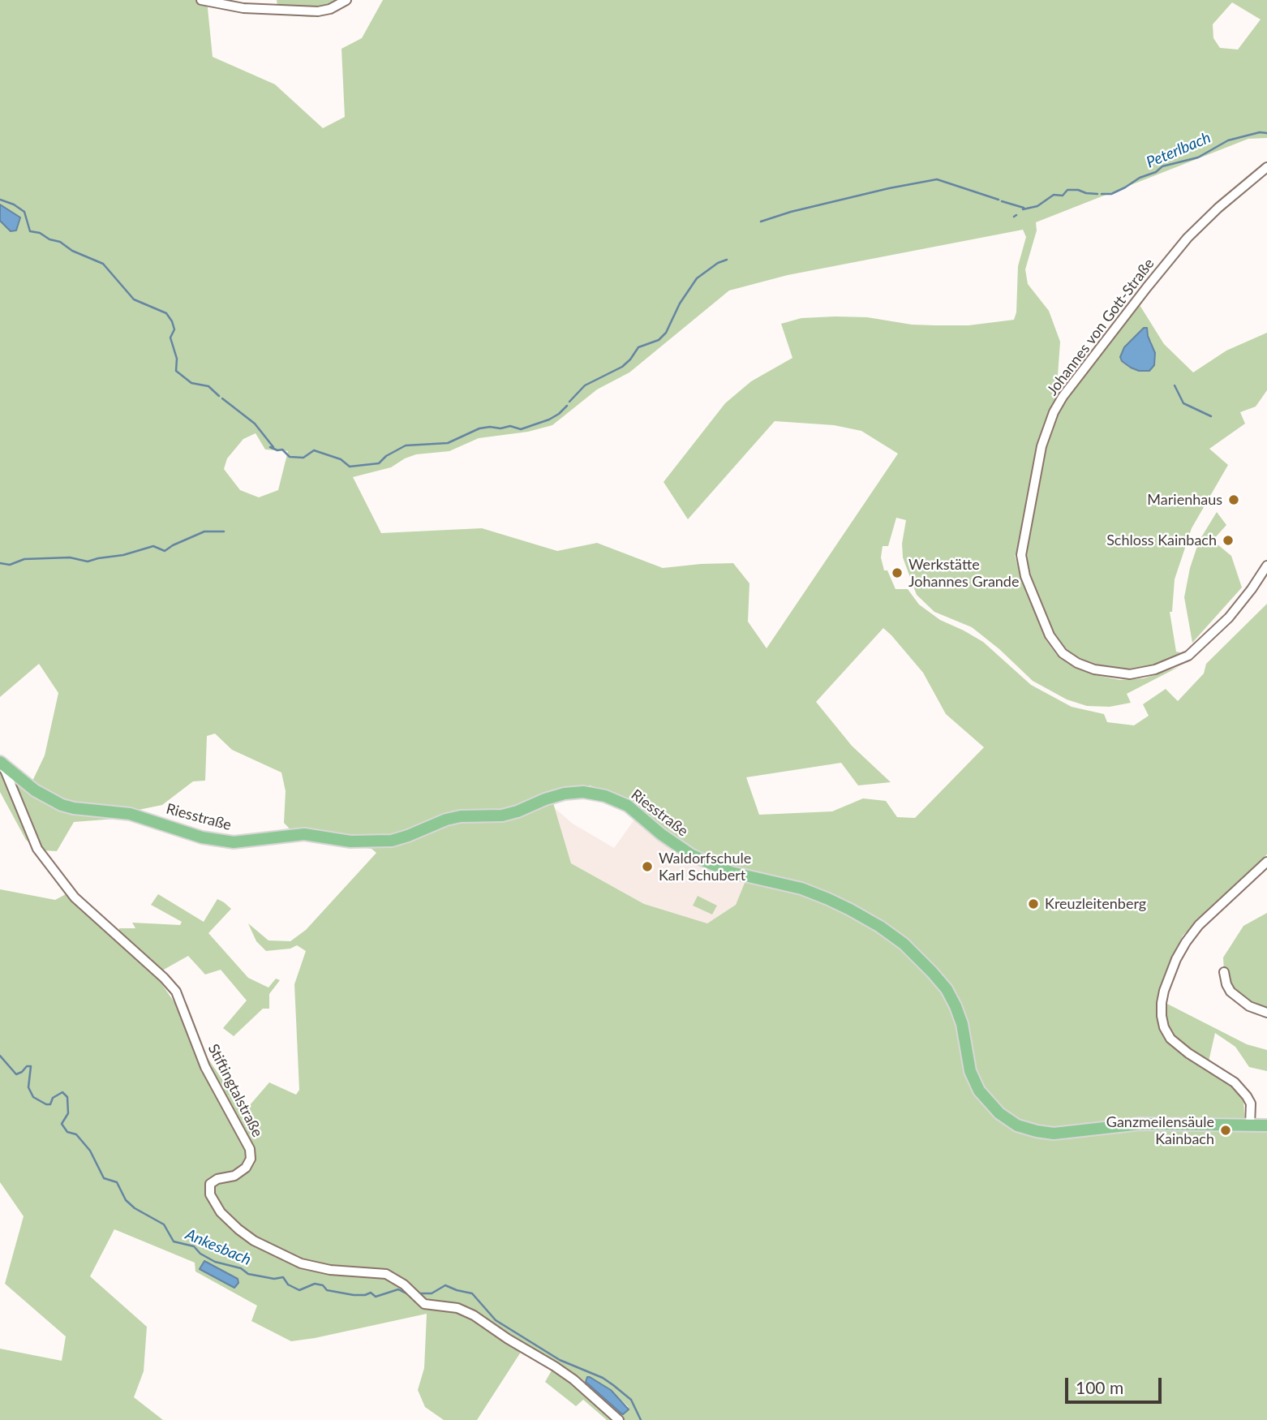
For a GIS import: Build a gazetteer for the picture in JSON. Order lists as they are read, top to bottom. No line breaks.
{"streets":{"main road":["Riesstraße"],"street":["Johannes von Gott-Straße","Stiftingtalstraße"]},"crossings":[["Riesstraße","Stiftingtalstraße"]],"water":["Peterlbach","Ankesbach"],"places":["Marienhaus","Schloss Kainbach","Werkstätte Johannes Grande","Waldorfschule Karl Schubert","Kreuzleitenberg","Ganzmeilensäule Kainbach"],"scale_bar":"100 m"}
